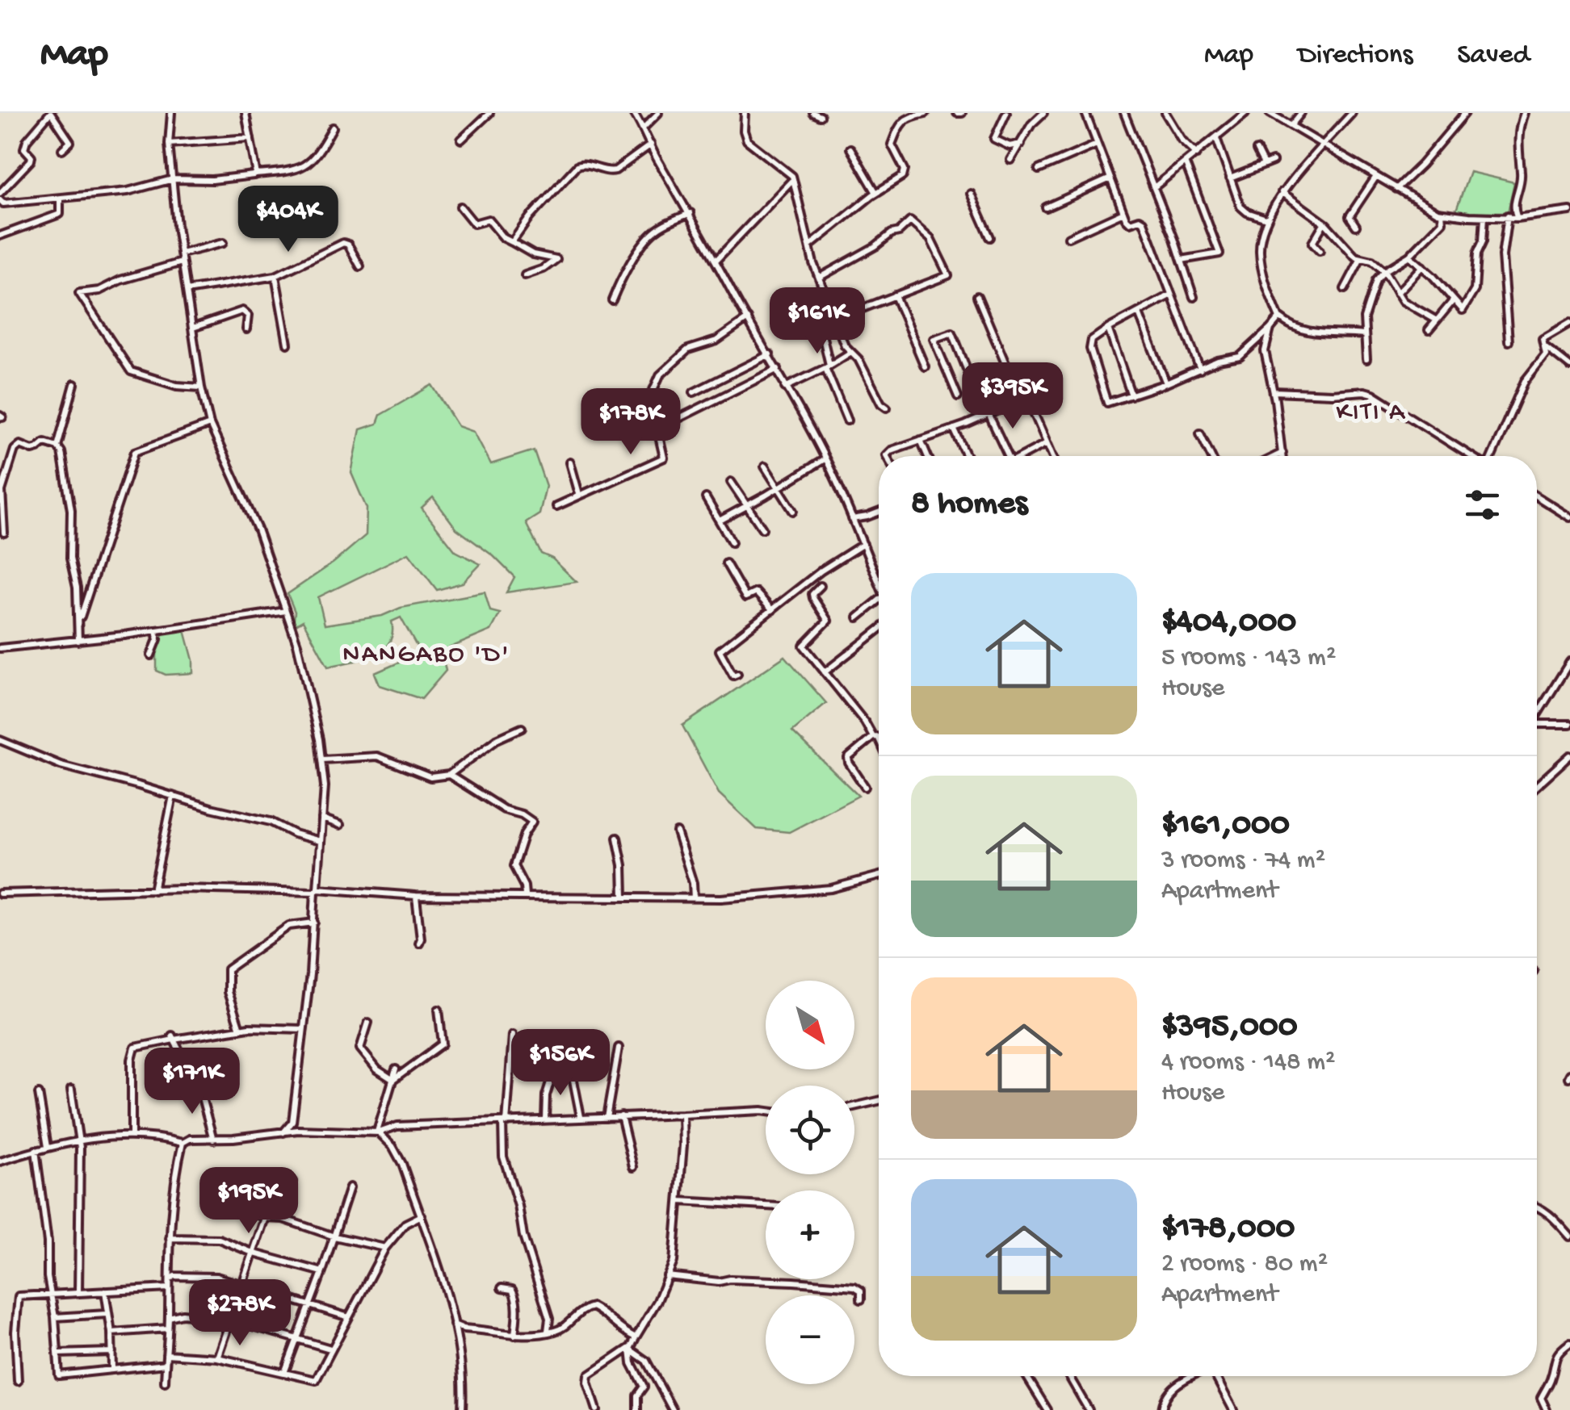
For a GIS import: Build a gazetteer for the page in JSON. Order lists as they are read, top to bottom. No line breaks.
{"districts":["KITI A","NANGABO 'D'"],"north":"bottom right","page":{"header":"Map","nav":["Map","Directions","Saved"],"price":["$404K","$161K","$395K","$178K","$156K","$171K","$195K","$278K"],"heading":"8 homes","list":[{"name":"$404,000","note":"5 rooms · 143 m² · House"},{"name":"$161,000","note":"3 rooms · 74 m² · Apartment"},{"name":"$395,000","note":"4 rooms · 148 m² · House"},{"name":"$178,000","note":"2 rooms · 80 m² · Apartment"}],"map_buttons":["+","−"]}}
